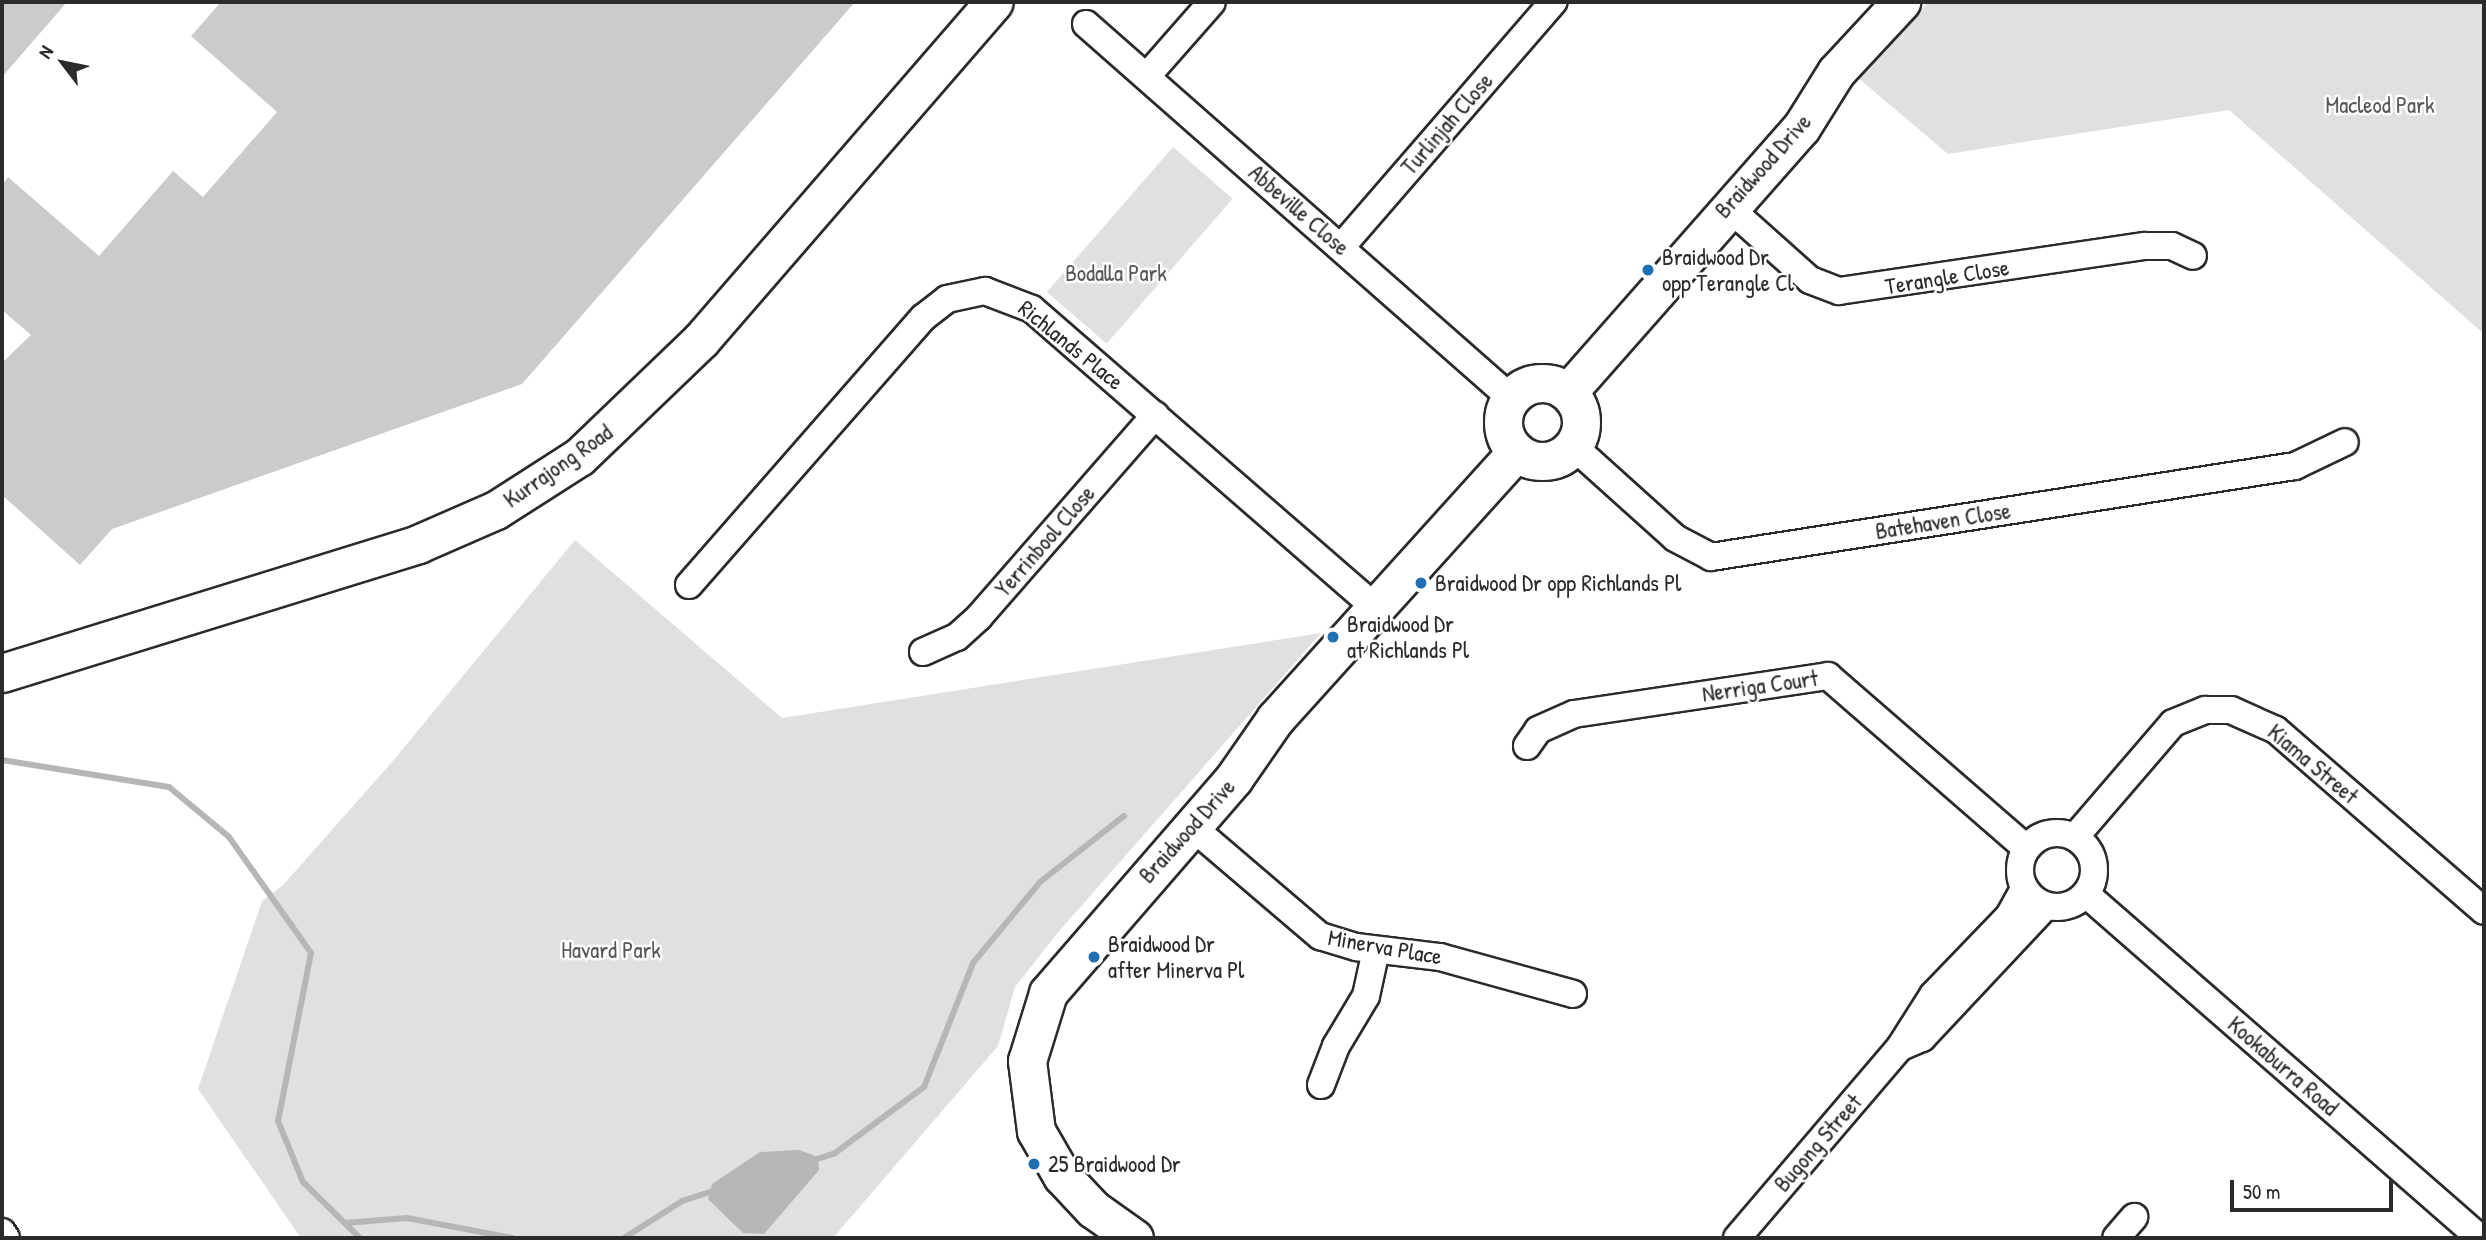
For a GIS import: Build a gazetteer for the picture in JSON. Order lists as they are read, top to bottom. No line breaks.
{"streets":{"street":["Turlinjah Close","Braidwood Drive","Abbeville Close","Terangle Close","Richlands Place","Kurrajong Road","Batehaven Close","Yerrinbool Close","Nerriga Court","Kiama Street","Minerva Place","Kookaburra Road","Bugong Street"]},"crossings":[["Turlinjah Close","Abbeville Close"],["Braidwood Drive","Abbeville Close"],["Braidwood Drive","Terangle Close"],["Braidwood Drive","Richlands Place"],["Braidwood Drive","Batehaven Close"],["Braidwood Drive","Minerva Place"],["Abbeville Close","Batehaven Close"],["Richlands Place","Yerrinbool Close"],["Nerriga Court","Kiama Street"],["Nerriga Court","Kookaburra Road"],["Nerriga Court","Bugong Street"],["Kiama Street","Kookaburra Road"],["Kiama Street","Bugong Street"],["Kookaburra Road","Bugong Street"]],"parks":["Macleod Park","Bodalla Park","Havard Park"],"places":["Braidwood Dr opp Terangle Cl","Braidwood Dr opp Richlands Pl","Braidwood Dr at Richlands Pl","Braidwood Dr after Minerva Pl","25 Braidwood Dr"],"scale_bar":"50 m","north":"top left"}
